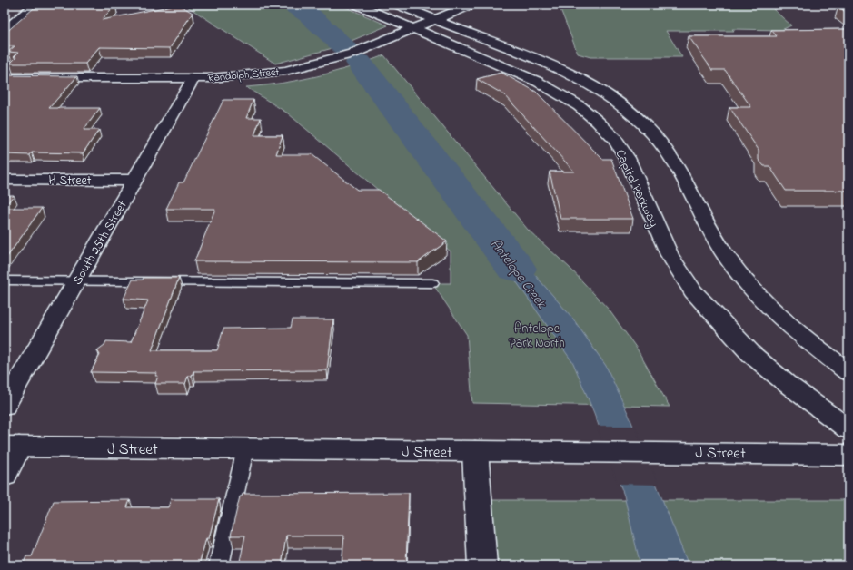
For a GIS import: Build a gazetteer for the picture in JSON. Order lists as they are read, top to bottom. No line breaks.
{"streets":{"main road":["Randolph Street","H Street","Capitol Parkway","South 25th Street","J Street"]},"crossings":[["Randolph Street","Capitol Parkway"],["Randolph Street","South 25th Street"],["H Street","South 25th Street"]],"water":["Antelope Creek"],"parks":["Antelope Park North"]}
